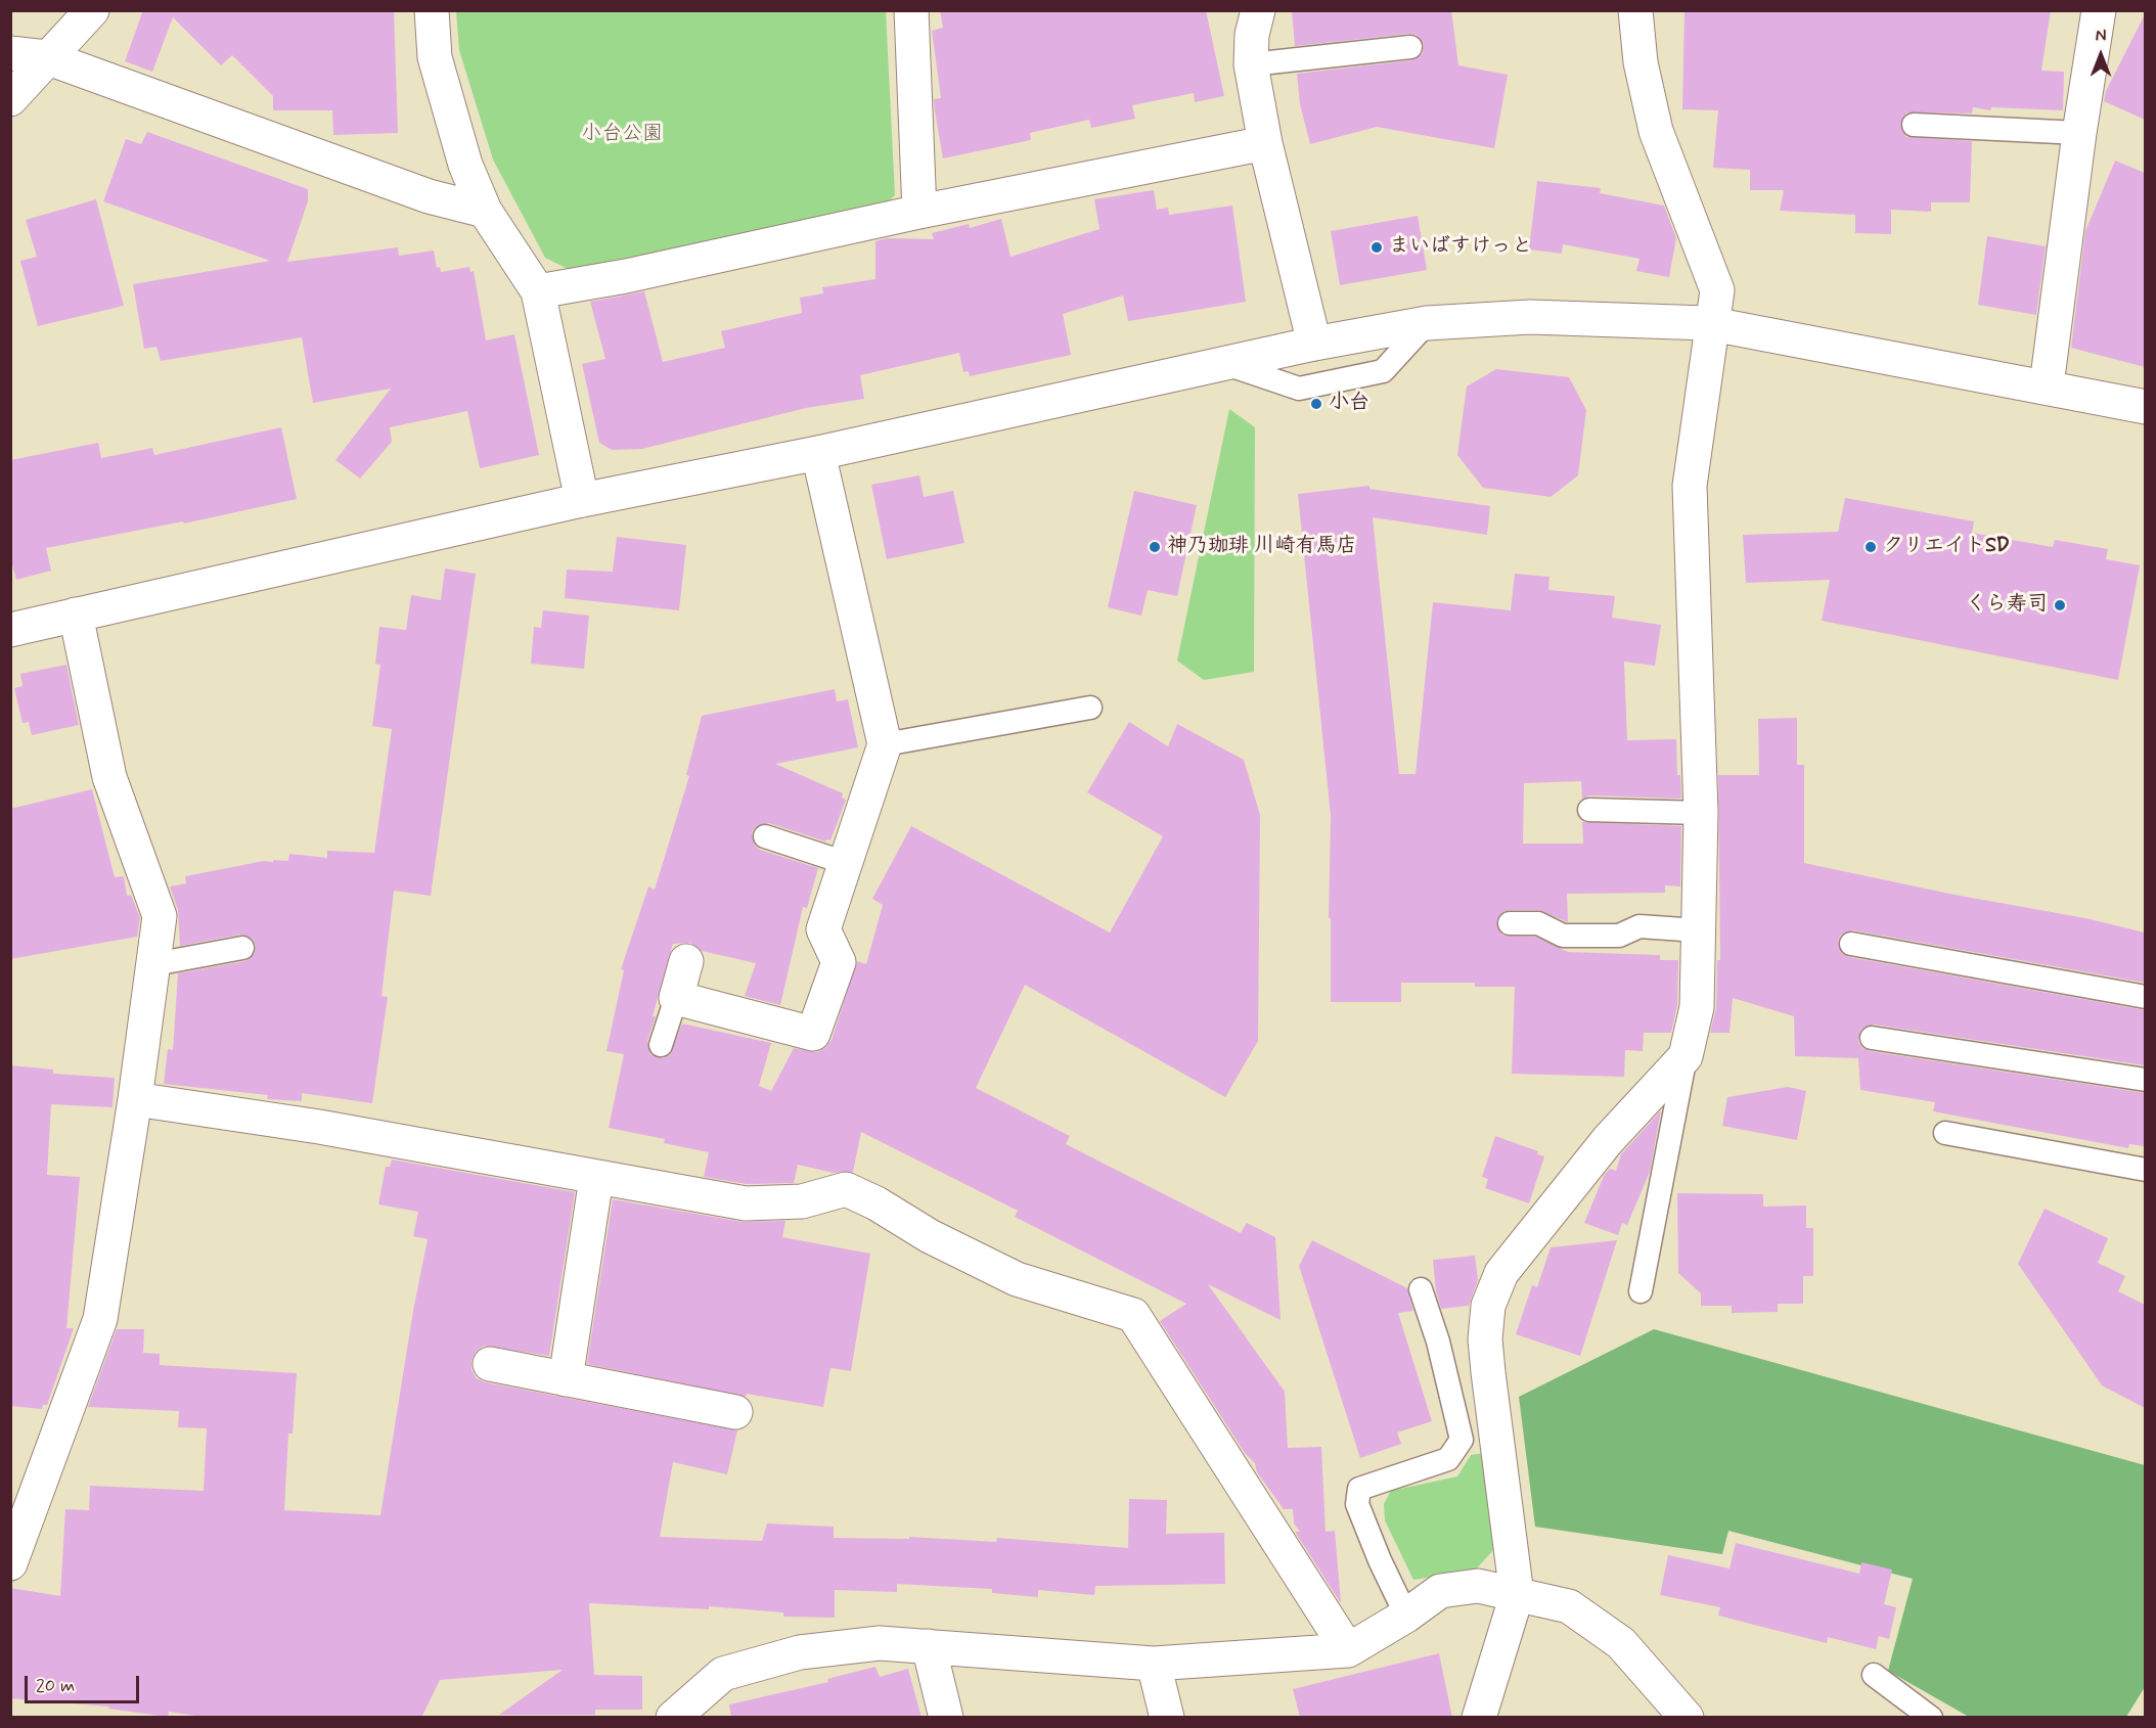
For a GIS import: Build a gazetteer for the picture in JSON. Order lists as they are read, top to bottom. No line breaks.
{"parks":["小台公園"],"places":["まいばすけっと","小台","神乃珈琲 川崎有馬店","クリエイトSD","くら寿司"],"scale_bar":"20 m","north":"top"}
